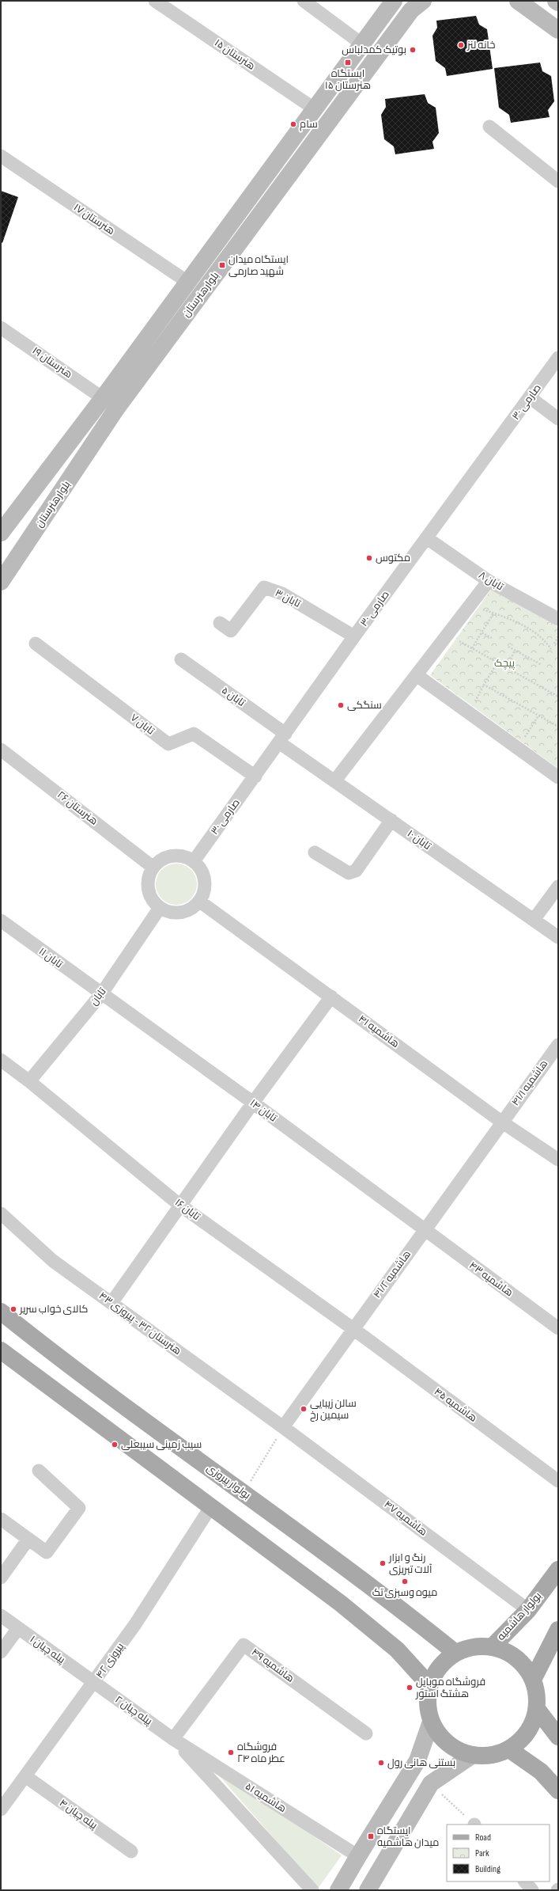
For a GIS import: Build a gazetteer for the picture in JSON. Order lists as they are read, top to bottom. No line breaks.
{"streets":{"main road":["بلوارهنرستان","بولوار پیروزی","بولوار هاشمیه"],"street":["هنرستان ۱۵","هنرستان ۱۷","هنرستان ۱۹","صارمی ۳۰","تابان ۸","تابان ۳","تابان ۵","تابان ۷","هنرستان ۲۶","تابان ۱۰","تابان ۱۱","تابان","هاشمیه ۴۱","هاشمیه ۴۱/۱","تابان ۱۴","تابان ۱۶","هاشمیه ۴۱/۲","هاشمیه ۴۳","هنرستان ۳۲ - پیروزی ۴۳","هاشمیه ۴۵","هاشمیه ۴۷","پیله چیان ۱","پیروزی ۴۲","هاشمیه ۴۹","پیله چیان ۲","هاشمیه ۵۱","پیله چیان ۴"]},"crossings":[["هنرستان ۱۵","بلوارهنرستان"],["هنرستان ۱۷","بلوارهنرستان"],["بلوارهنرستان","هنرستان ۱۹"],["صارمی ۳۰","تابان ۸"],["صارمی ۳۰","تابان ۳"],["صارمی ۳۰","تابان ۵"],["صارمی ۳۰","تابان ۷"],["صارمی ۳۰","هنرستان ۲۶"],["صارمی ۳۰","تابان ۱۰"],["صارمی ۳۰","تابان"],["صارمی ۳۰","هاشمیه ۴۱"],["تابان ۵","تابان ۱۰"],["هنرستان ۲۶","تابان"],["هنرستان ۲۶","هاشمیه ۴۱"],["تابان ۱۱","تابان"],["تابان ۱۱","تابان ۱۴"],["تابان","هاشمیه ۴۱"],["تابان","تابان ۱۴"],["تابان","تابان ۱۶"],["هاشمیه ۴۱","هاشمیه ۴۱/۱"],["هاشمیه ۴۱","هاشمیه ۴۱/۲"],["هاشمیه ۴۱/۱","هاشمیه ۴۱/۲"],["تابان ۱۴","هاشمیه ۴۱/۲"],["تابان ۱۴","هاشمیه ۴۳"],["تابان ۱۶","هاشمیه ۴۱/۲"],["تابان ۱۶","هاشمیه ۴۵"],["هاشمیه ۴۱/۲","هاشمیه ۴۳"],["هاشمیه ۴۱/۲","هنرستان ۳۲ - پیروزی ۴۳"],["هاشمیه ۴۱/۲","هاشمیه ۴۵"],["هاشمیه ۴۱/۲","هاشمیه ۴۷"],["هنرستان ۳۲ - پیروزی ۴۳","هاشمیه ۴۷"],["بولوار پیروزی","بولوار هاشمیه"],["هاشمیه ۴۷","بولوار هاشمیه"],["پیله چیان ۱","پیروزی ۴۲"],["پیله چیان ۱","پیله چیان ۲"],["پیروزی ۴۲","پیله چیان ۲"],["پیروزی ۴۲","پیله چیان ۴"],["هاشمیه ۴۹","پیله چیان ۲"],["هاشمیه ۴۹","هاشمیه ۵۱"],["پیله چیان ۲","هاشمیه ۵۱"]],"parks":["پیچک"],"places":{"other":["خانه لنز","بوتیک کمدلباس","سام","مکتوس","سنگکی","کالای خواب سریر","سالن زیبایی سیمین رخ","سیب زمینی سیبعلی","رنگ و ابزار آلات تبریزی","میوه وسبزی تک","فروشگاه موبایل هشتگ استور","فروشگاه عطر ماه ۲۴","بستنی هانی رول"],"transit":["ایستگاه هنرستان ۱۵","ایستگاه میدان شهید صارمی","ایستگاه میدان هاشمیه"]},"legend":["Road","Park","Building"]}
